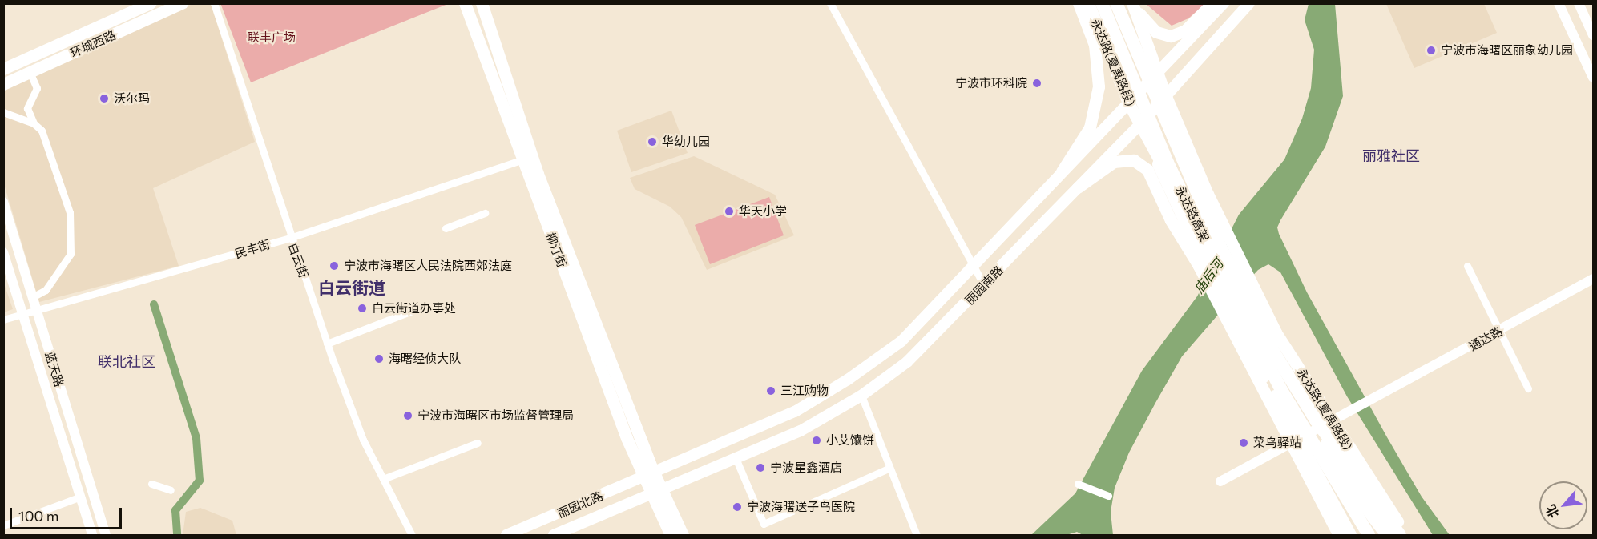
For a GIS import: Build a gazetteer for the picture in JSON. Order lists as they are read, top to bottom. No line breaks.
{"streets":{"highway":["永达路高架"],"main road":["环城西路","永达路(夏禹路段)","柳汀街","丽园南路","丽园北路"],"street":["民丰街","白云街","通达路","蓝天路"]},"crossings":[["永达路(夏禹路段)","丽园南路"],["永达路(夏禹路段)","通达路"],["民丰街","柳汀街"],["民丰街","白云街"],["民丰街","蓝天路"],["柳汀街","丽园南路"],["柳汀街","丽园北路"],["丽园南路","丽园北路"]],"districts":["丽雅社区","白云街道","联北社区"],"water":["庙后河"],"parks":["联丰广场"],"places":["宁波市海曙区丽象幼儿园","宁波市环科院","沃尔玛","华幼儿园","华天小学","宁波市海曙区人民法院西郊法庭","白云街道办事处","海曙经侦大队","三江购物","宁波市海曙区市场监督管理局","小艾馕饼","菜鸟驿站","宁波星鑫酒店","宁波海曙送子鸟医院"],"scale_bar":"100 m","north":"bottom left"}
